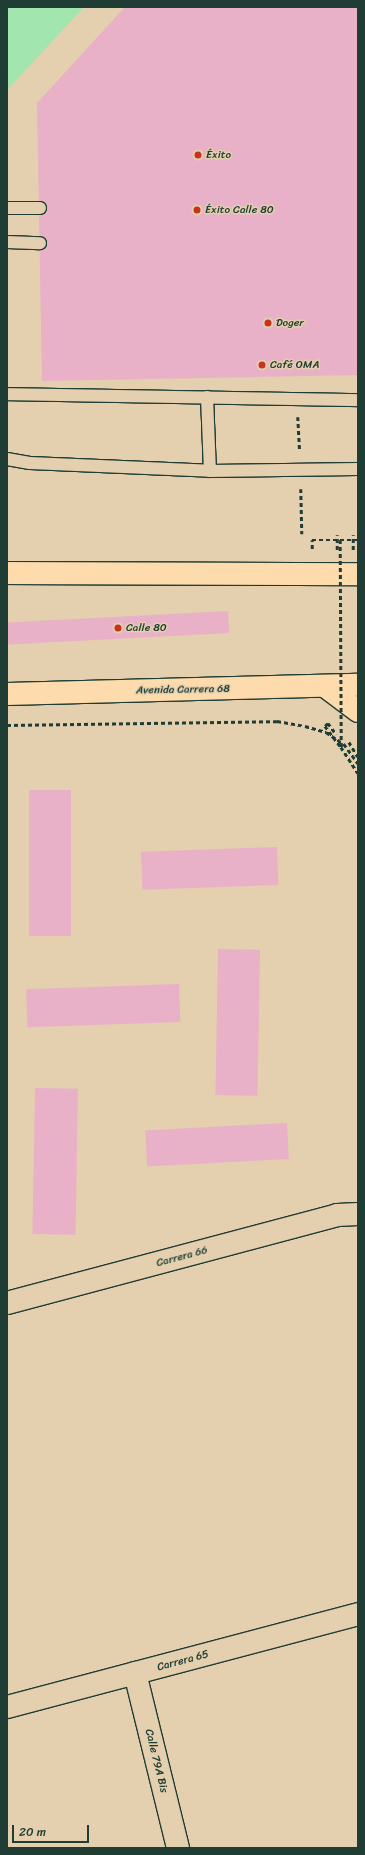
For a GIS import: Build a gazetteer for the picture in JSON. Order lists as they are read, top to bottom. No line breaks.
{"streets":{"main road":["Avenida Carrera 68"],"street":["Carrera 66","Carrera 65","Calle 79A Bis"]},"crossings":[["Carrera 65","Calle 79A Bis"]],"places":["Éxito","Éxito Calle 80","Doger","Café OMA","Calle 80"],"scale_bar":"20 m"}
